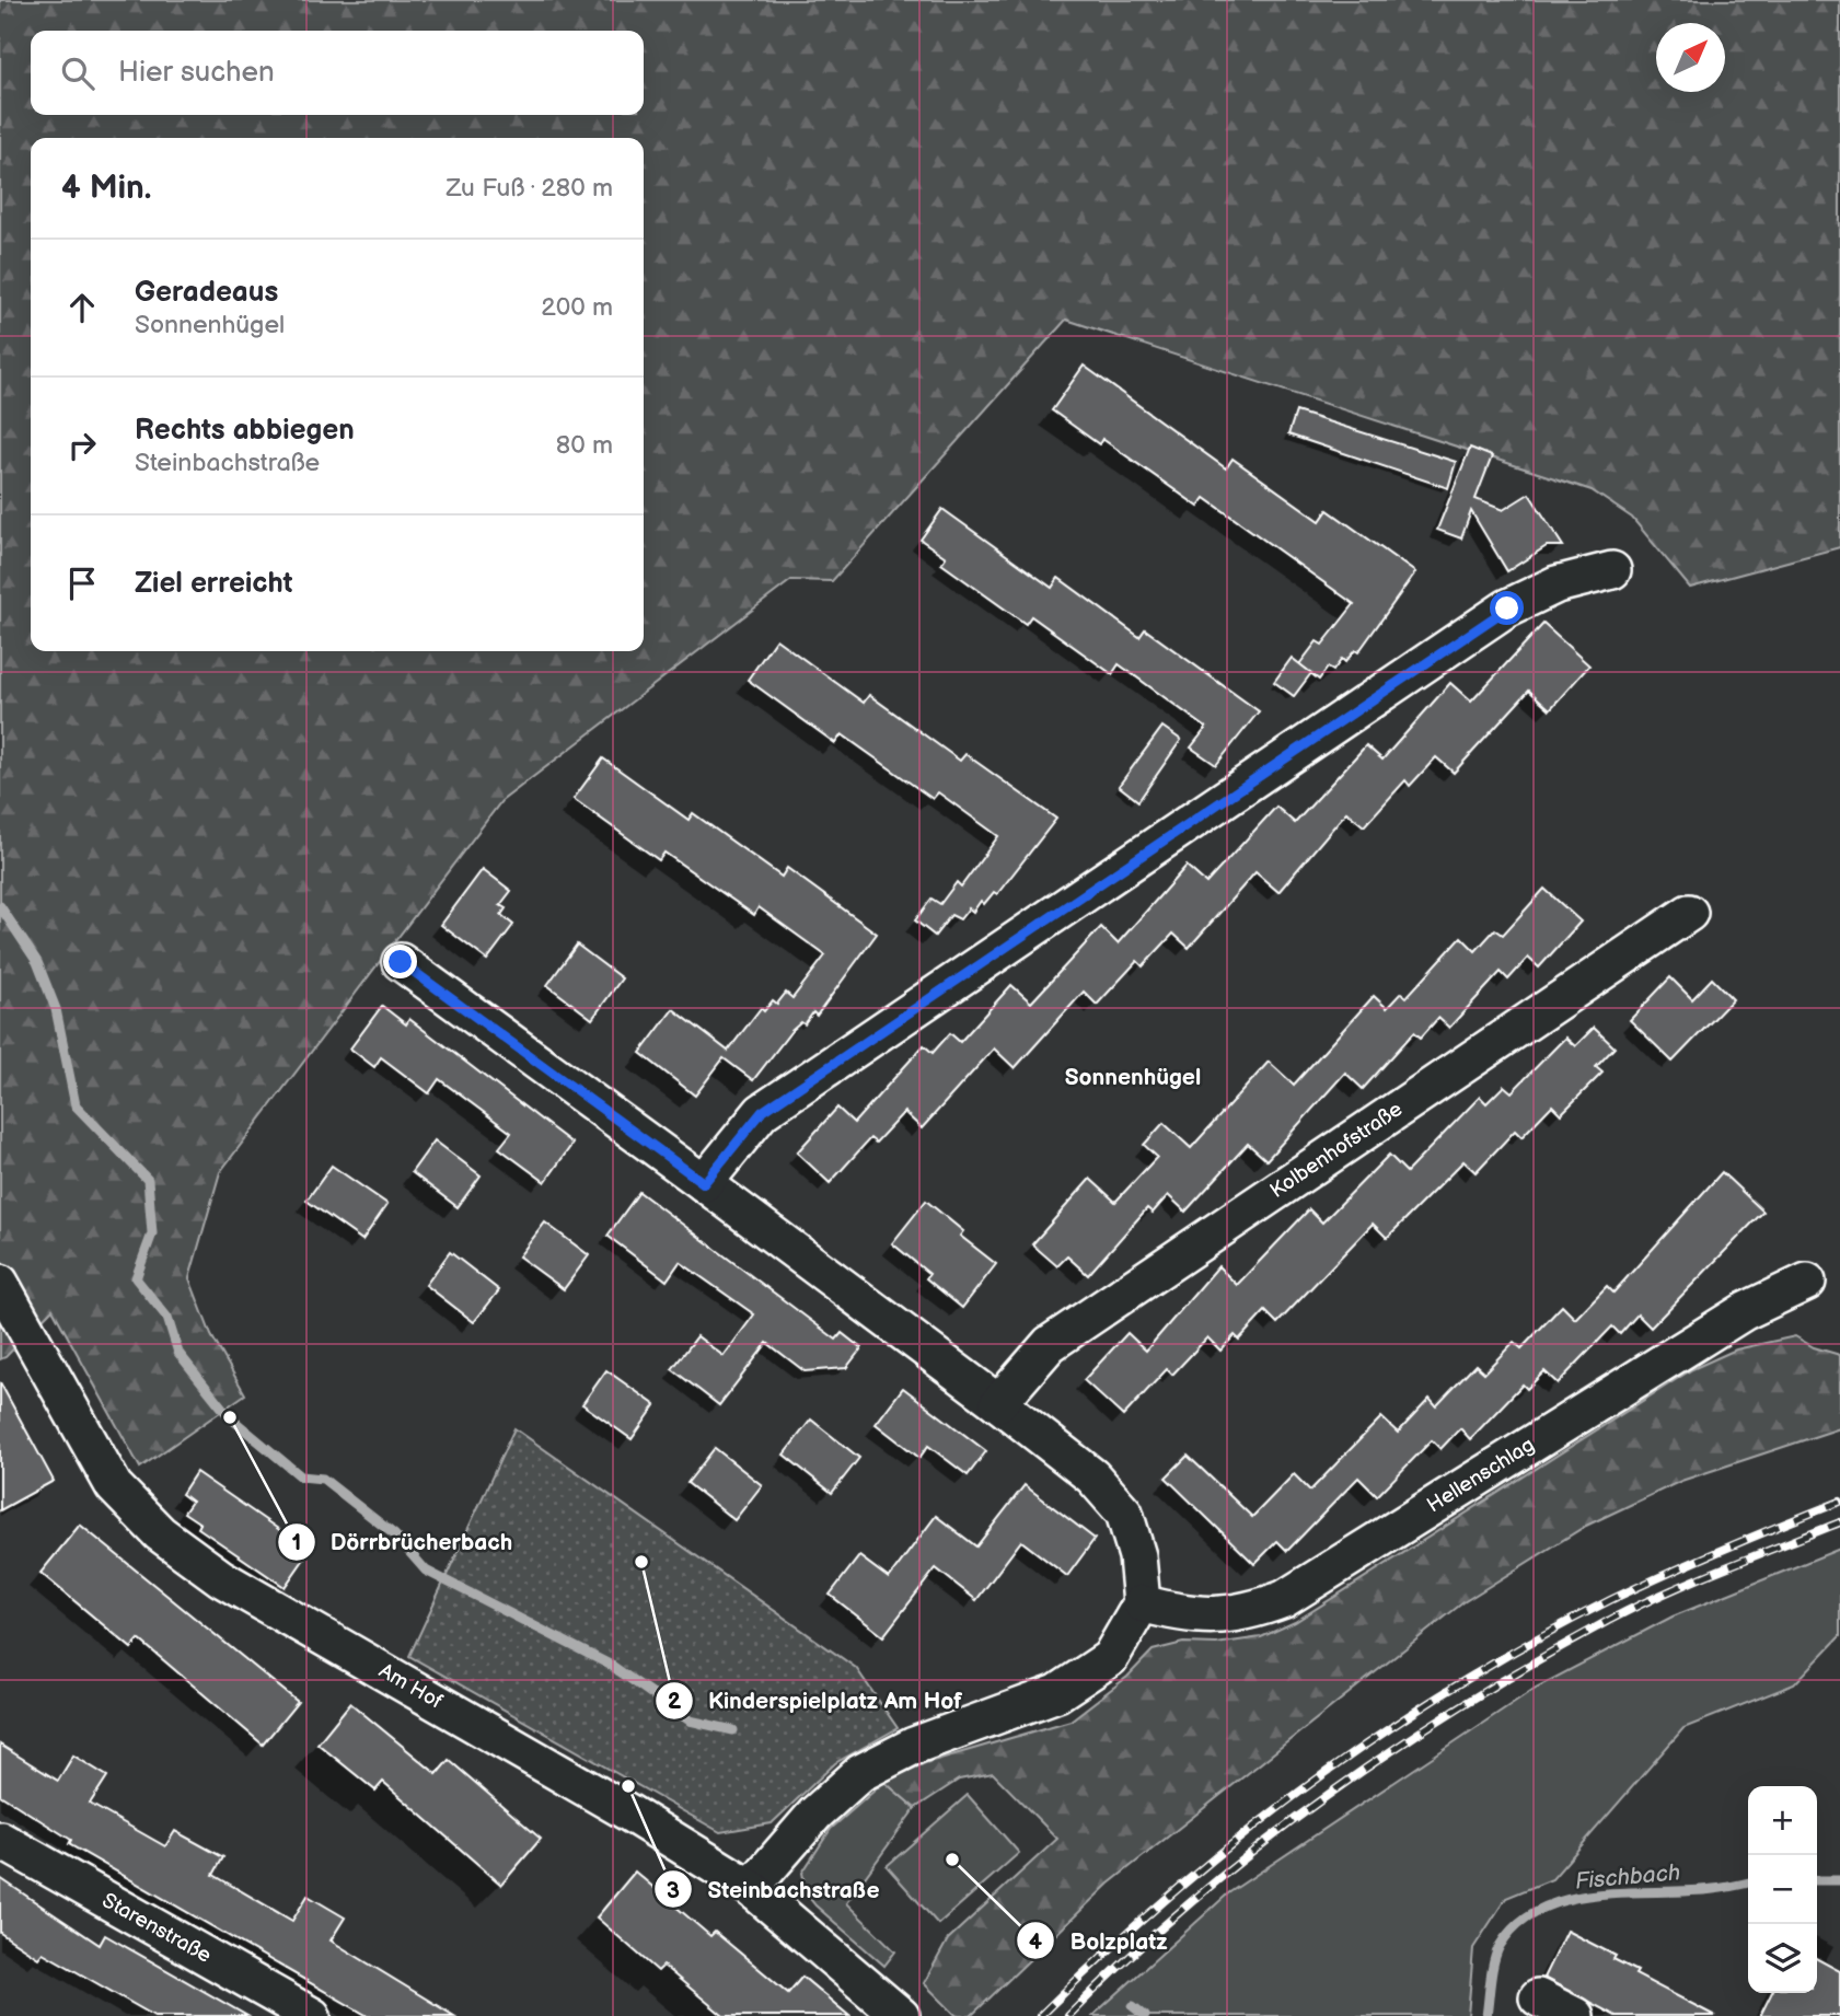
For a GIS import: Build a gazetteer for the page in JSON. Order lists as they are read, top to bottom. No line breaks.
{"streets":{"street":["Kolbenhofstraße","Hellenschlag","Am Hof","Starenstraße"]},"districts":["Sonnenhügel"],"water":["Fischbach"],"places":["Dörrbrücherbach","Kinderspielplatz Am Hof","Steinbachstraße","Bolzplatz"],"north":"top right","page":{"search":"Hier suchen","heading":["4 Min.","Zu Fuß · 280 m"],"list":[["Geradeaus","Sonnenhügel","200 m"],["Rechts abbiegen","Steinbachstraße","80 m"],"Ziel erreicht"],"map_buttons":["+","−"]}}
